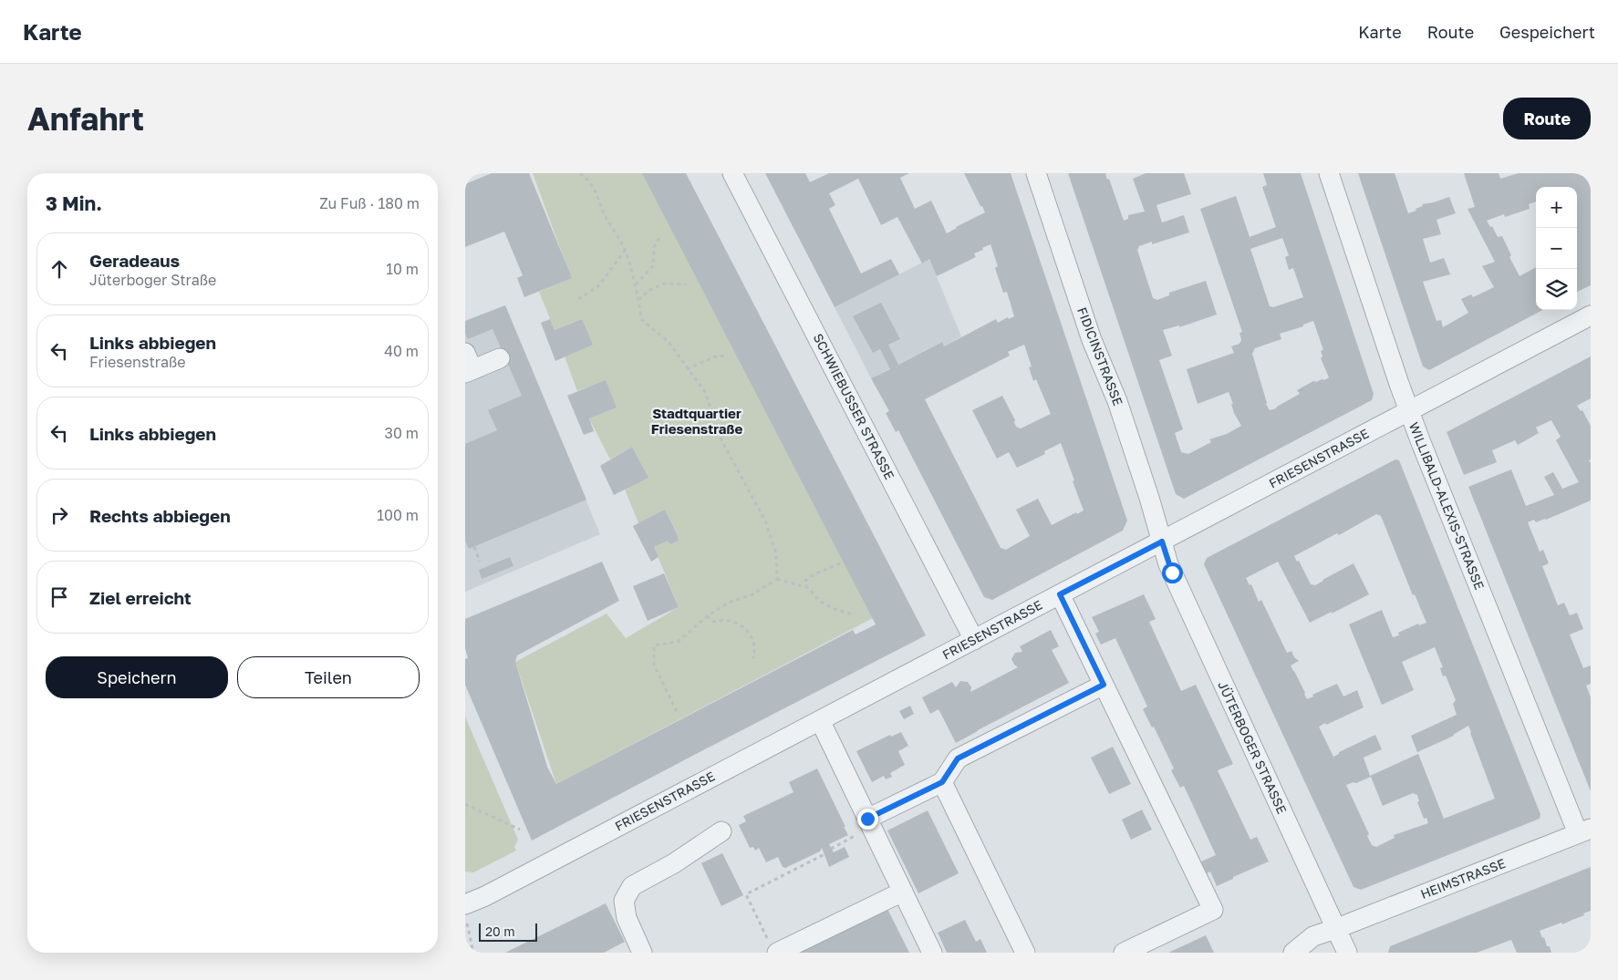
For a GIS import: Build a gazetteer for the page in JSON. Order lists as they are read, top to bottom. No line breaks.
{"streets":{"street":["FIDICINSTRASSE","SCHWIEBUSSER STRASSE","FRIESENSTRASSE","WILLIBALD-ALEXIS-STRASSE","JÜTERBOGER STRASSE","HEIMSTRASSE"]},"crossings":[["FIDICINSTRASSE","FRIESENSTRASSE"],["FIDICINSTRASSE","JÜTERBOGER STRASSE"],["SCHWIEBUSSER STRASSE","FRIESENSTRASSE"],["FRIESENSTRASSE","WILLIBALD-ALEXIS-STRASSE"],["FRIESENSTRASSE","JÜTERBOGER STRASSE"],["WILLIBALD-ALEXIS-STRASSE","HEIMSTRASSE"],["JÜTERBOGER STRASSE","HEIMSTRASSE"]],"districts":["Stadtquartier Friesenstraße"],"scale_bar":"20 m","page":{"header":"Karte","nav":["Karte","Route","Gespeichert"],"buttons":["Route",["Speichern","Teilen"]],"title":"Anfahrt","heading":["3 Min.","Zu Fuß · 180 m"],"map_buttons":["+","−"],"list":[["Geradeaus","Jüterboger Straße","10 m"],["Links abbiegen","Friesenstraße","40 m"],["Links abbiegen","30 m"],["Rechts abbiegen","100 m"],"Ziel erreicht"],"scale":"20 m"}}
